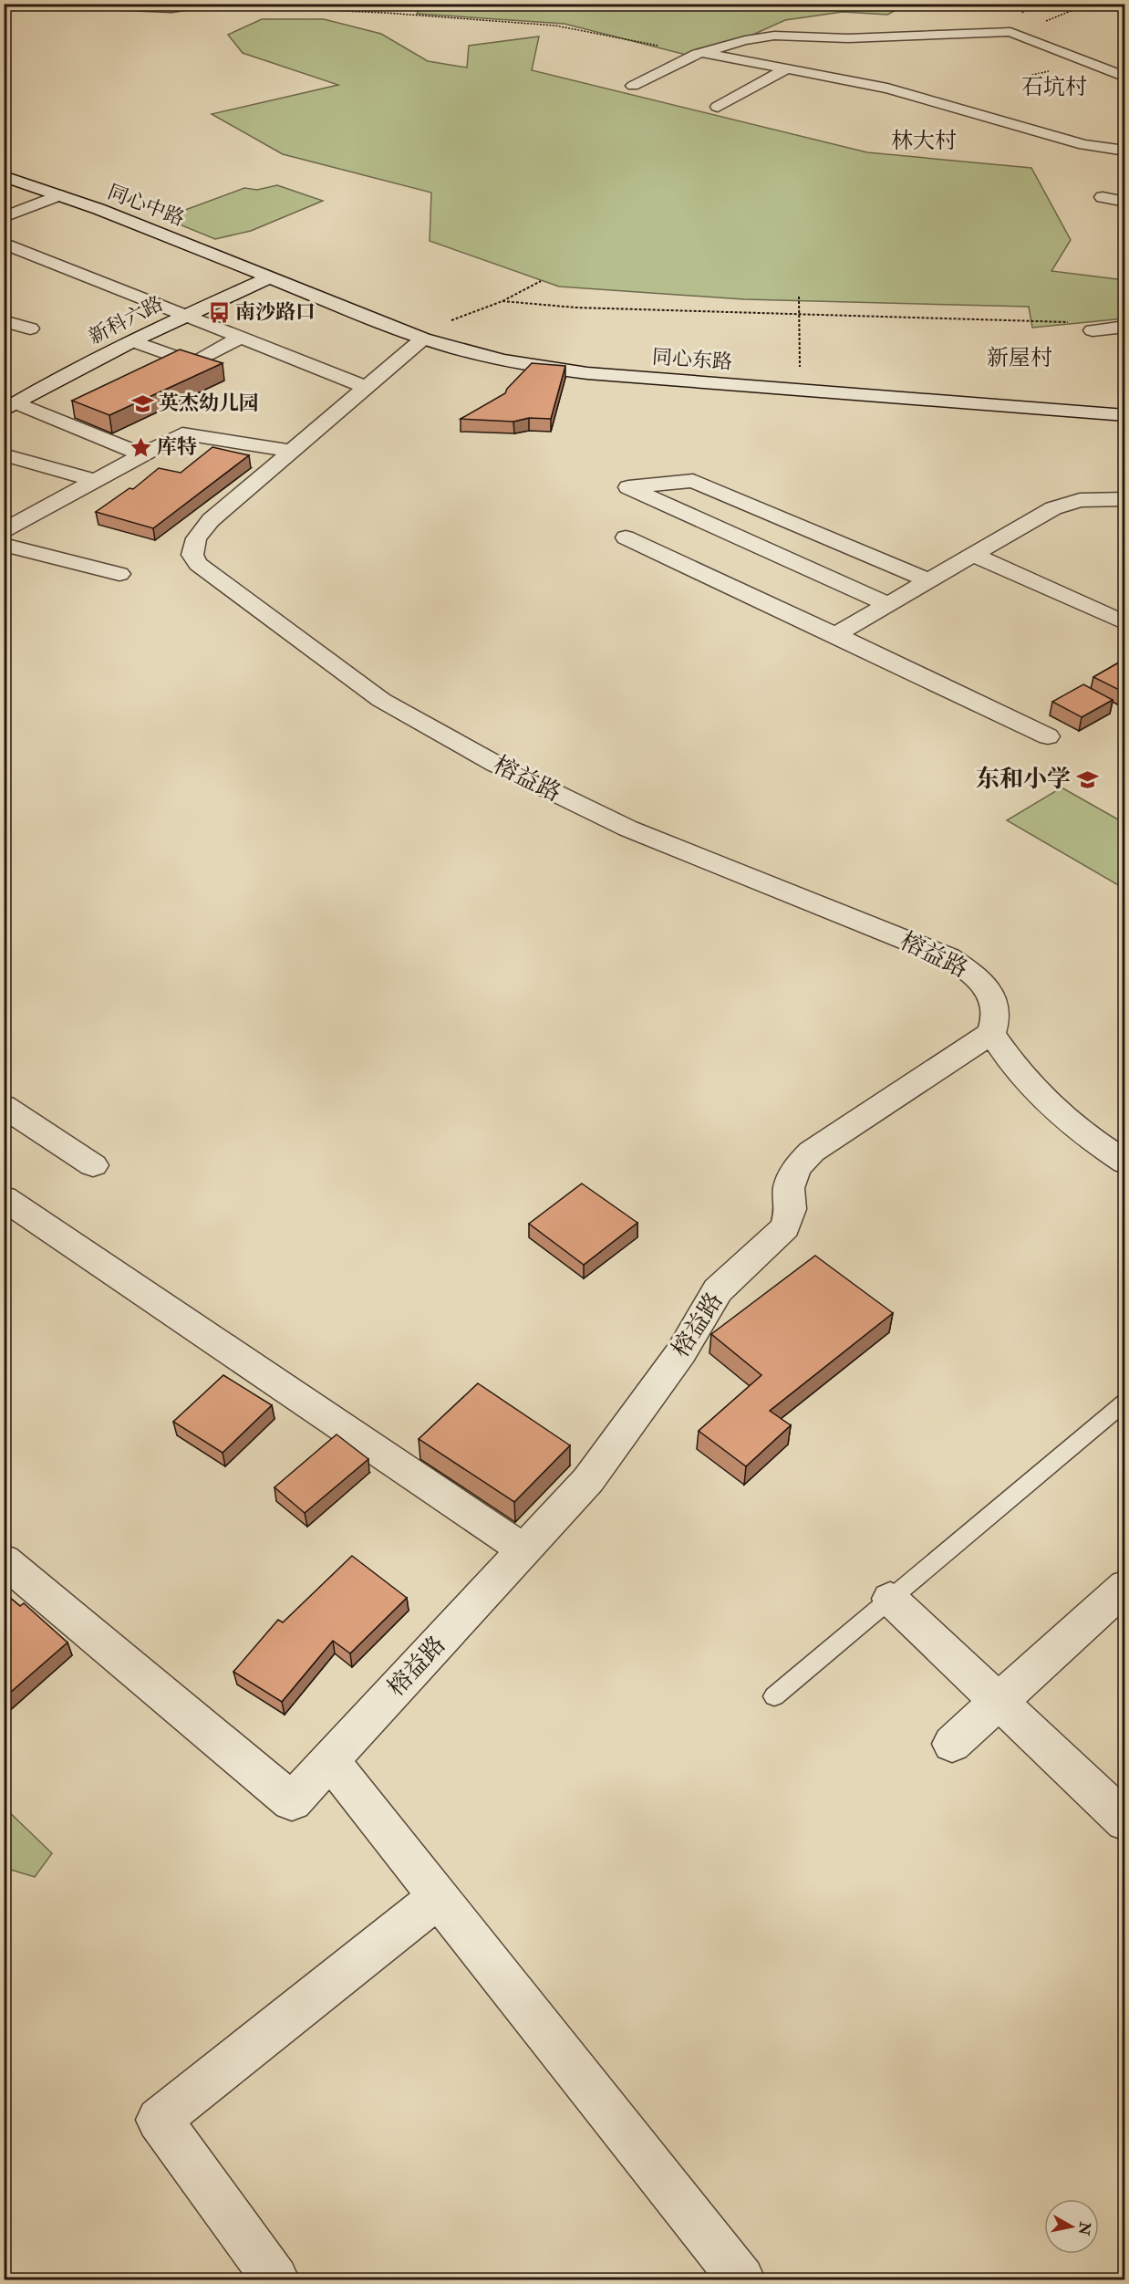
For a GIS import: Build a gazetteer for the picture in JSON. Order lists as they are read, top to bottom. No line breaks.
{"streets":{"street":["同心中路","新科六路","同心东路","榕益路"]},"crossings":[["同心中路","新科六路"],["同心中路","同心东路"],["新科六路","同心东路"],["同心东路","榕益路"]],"districts":["石坑村","林大村","新屋村"],"places":{"bus stop":["南沙路口"],"school or university":["英杰幼儿园","东和小学"],"place":["库特"]},"north":"right"}
